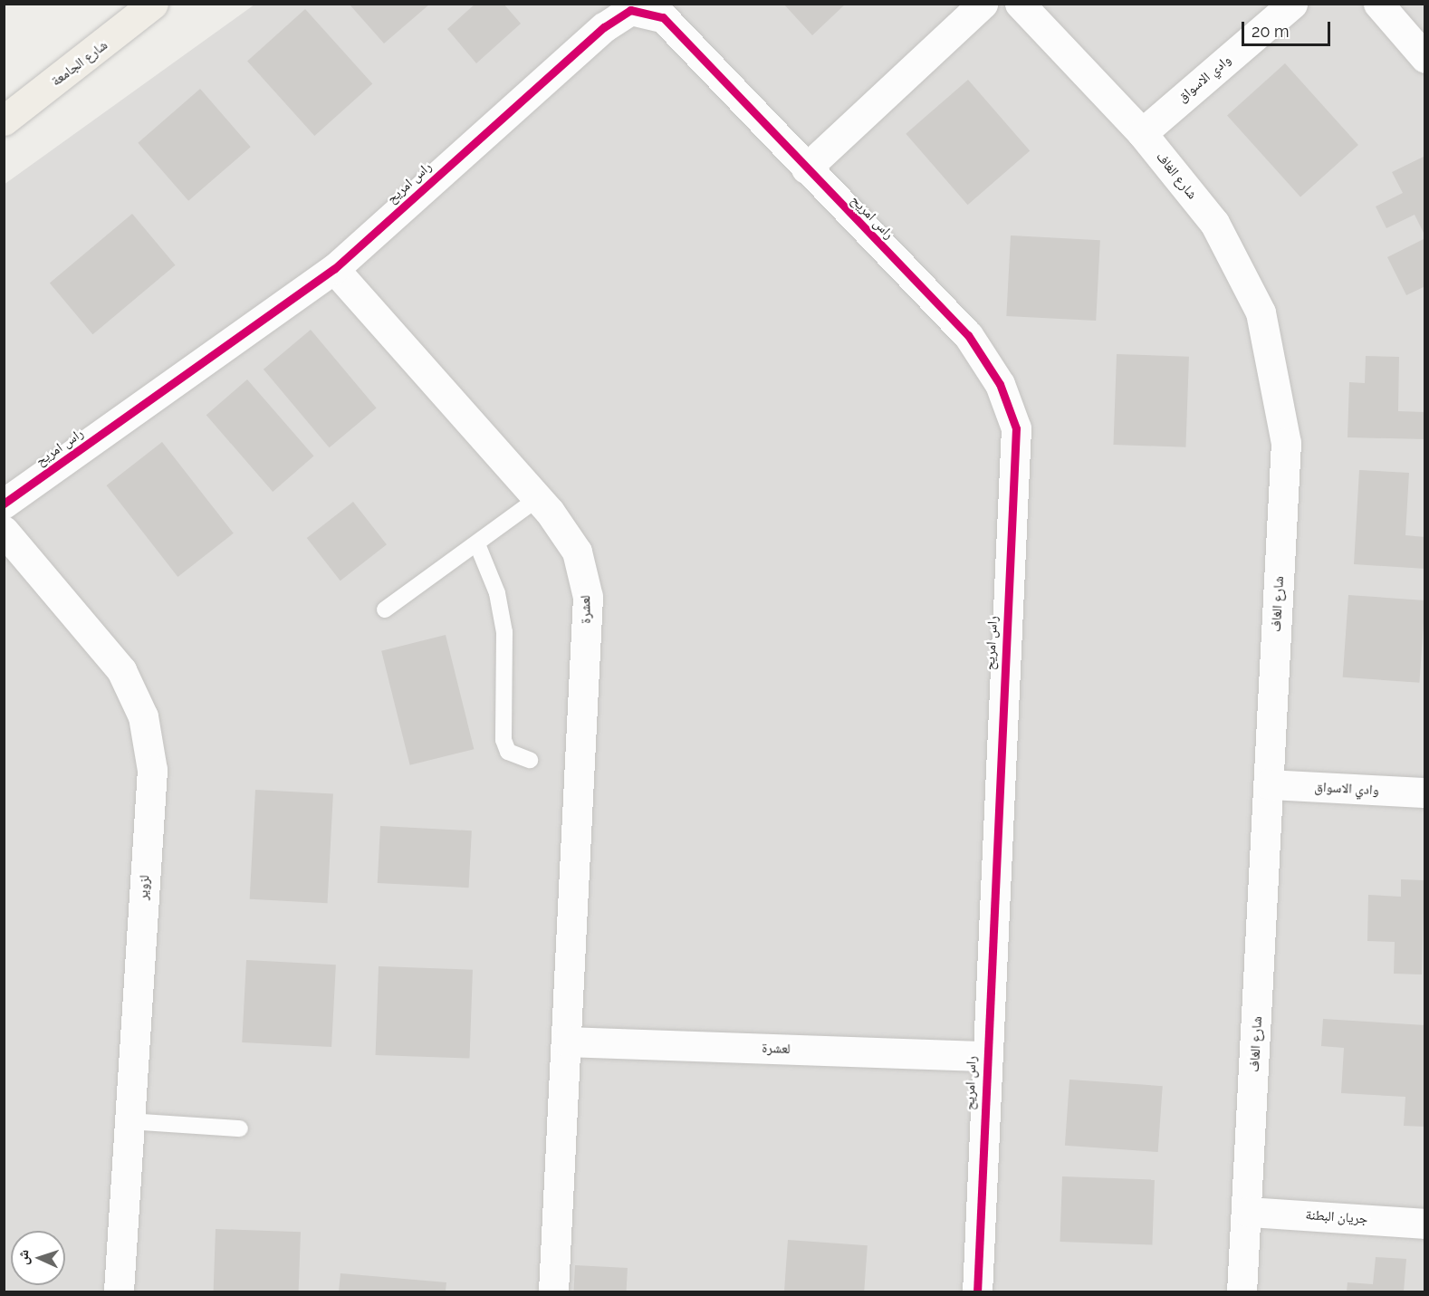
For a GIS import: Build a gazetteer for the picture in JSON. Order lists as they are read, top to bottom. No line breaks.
{"streets":{"main road":["شارع الجامعة"],"street":["وادي الاسواق","شارع الغاف","راس امريح","لعشرة","لزوير","جريان البطنة"]},"crossings":[["وادي الاسواق","شارع الغاف"],["شارع الغاف","جريان البطنة"],["راس امريح","لعشرة"]],"scale_bar":"20 m","north":"left"}
